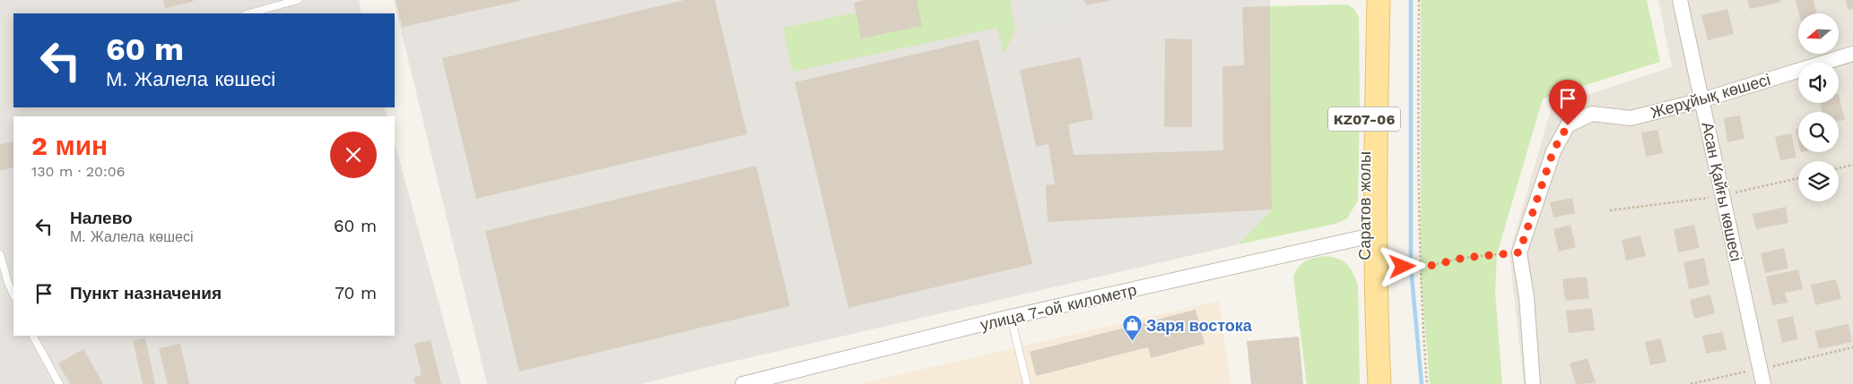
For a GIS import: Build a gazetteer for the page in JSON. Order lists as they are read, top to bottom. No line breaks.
{"streets":{"main road":["KZ07-06","Саратов жолы"],"street":["Жерұйық көшесі","Асан Қайғы көшесі","улица 7-ой километр"]},"crossings":[["Жерұйық көшесі","Асан Қайғы көшесі"],["Саратов жолы","улица 7-ой километр"]],"places":{"shop":["Заря востока"]},"north":"left","page":{"turn":["60 m","М. Жалела көшесі"],"heading":["2 мин","130 m · 20:06"],"list":[{"name":"Налево","note":"М. Жалела көшесі","value":"60 m"},{"name":"Пункт назначения","value":"70 m"}]}}
